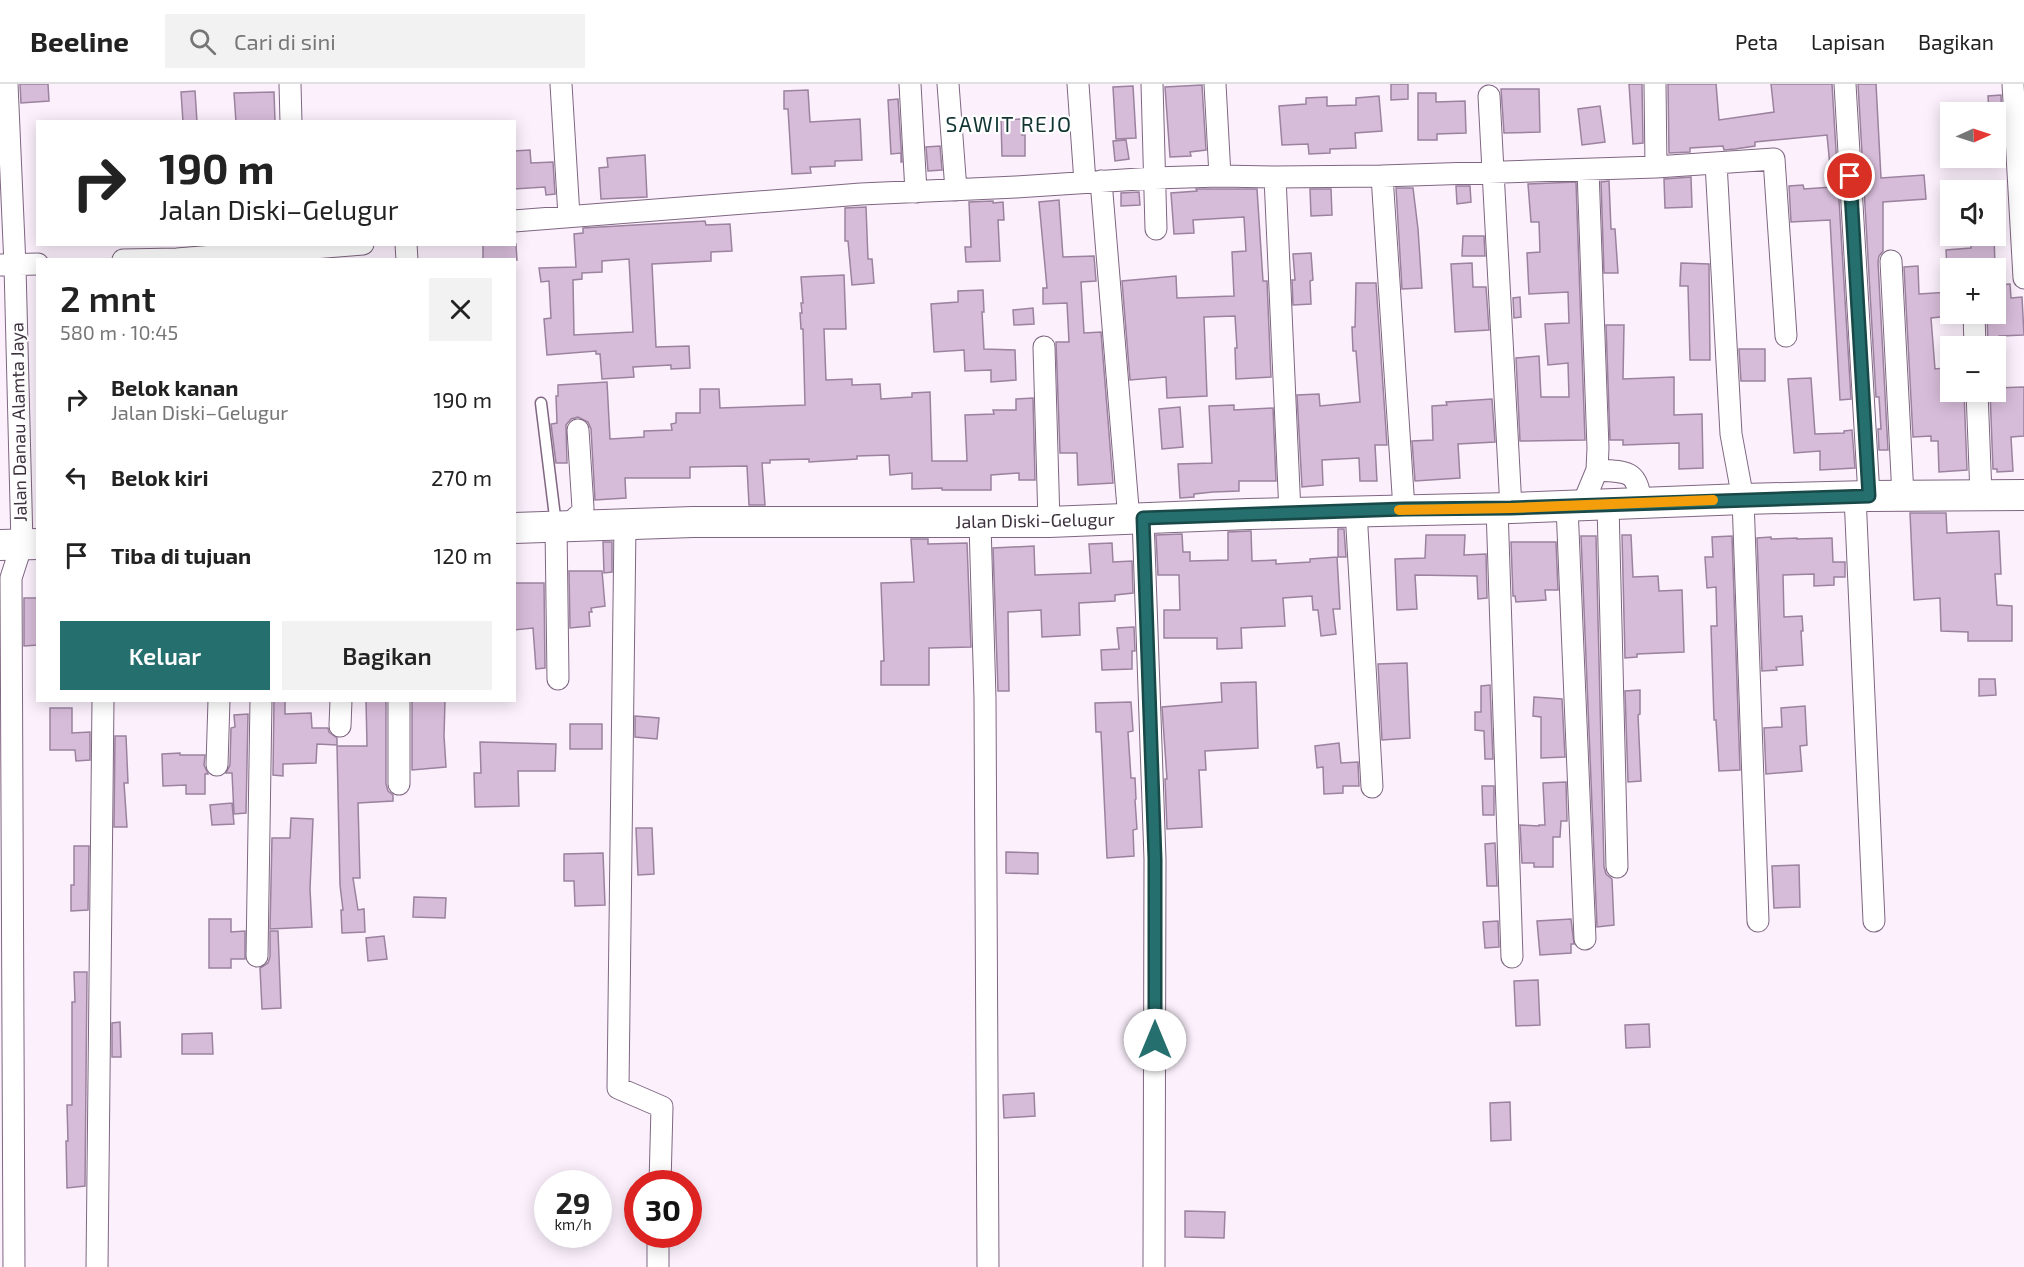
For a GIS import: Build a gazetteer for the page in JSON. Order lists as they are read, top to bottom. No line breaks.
{"streets":{"main road":["Jalan Diski–Gelugur"],"street":["Jalan Danau Alamta Jaya"]},"districts":["SAWIT REJO"],"north":"right","page":{"header":"Beeline","search":"Cari di sini","nav":["Peta","Lapisan","Bagikan"],"map_buttons":["+","−"],"turn":["190 m","Jalan Diski–Gelugur"],"heading":["2 mnt","580 m · 10:45"],"list":[{"name":"Belok kanan","note":"Jalan Diski–Gelugur","value":"190 m"},{"name":"Belok kiri","value":"270 m"},{"name":"Tiba di tujuan","value":"120 m"}],"buttons":["Keluar","Bagikan"],"speed":"29 km/h","limit":"30"}}
